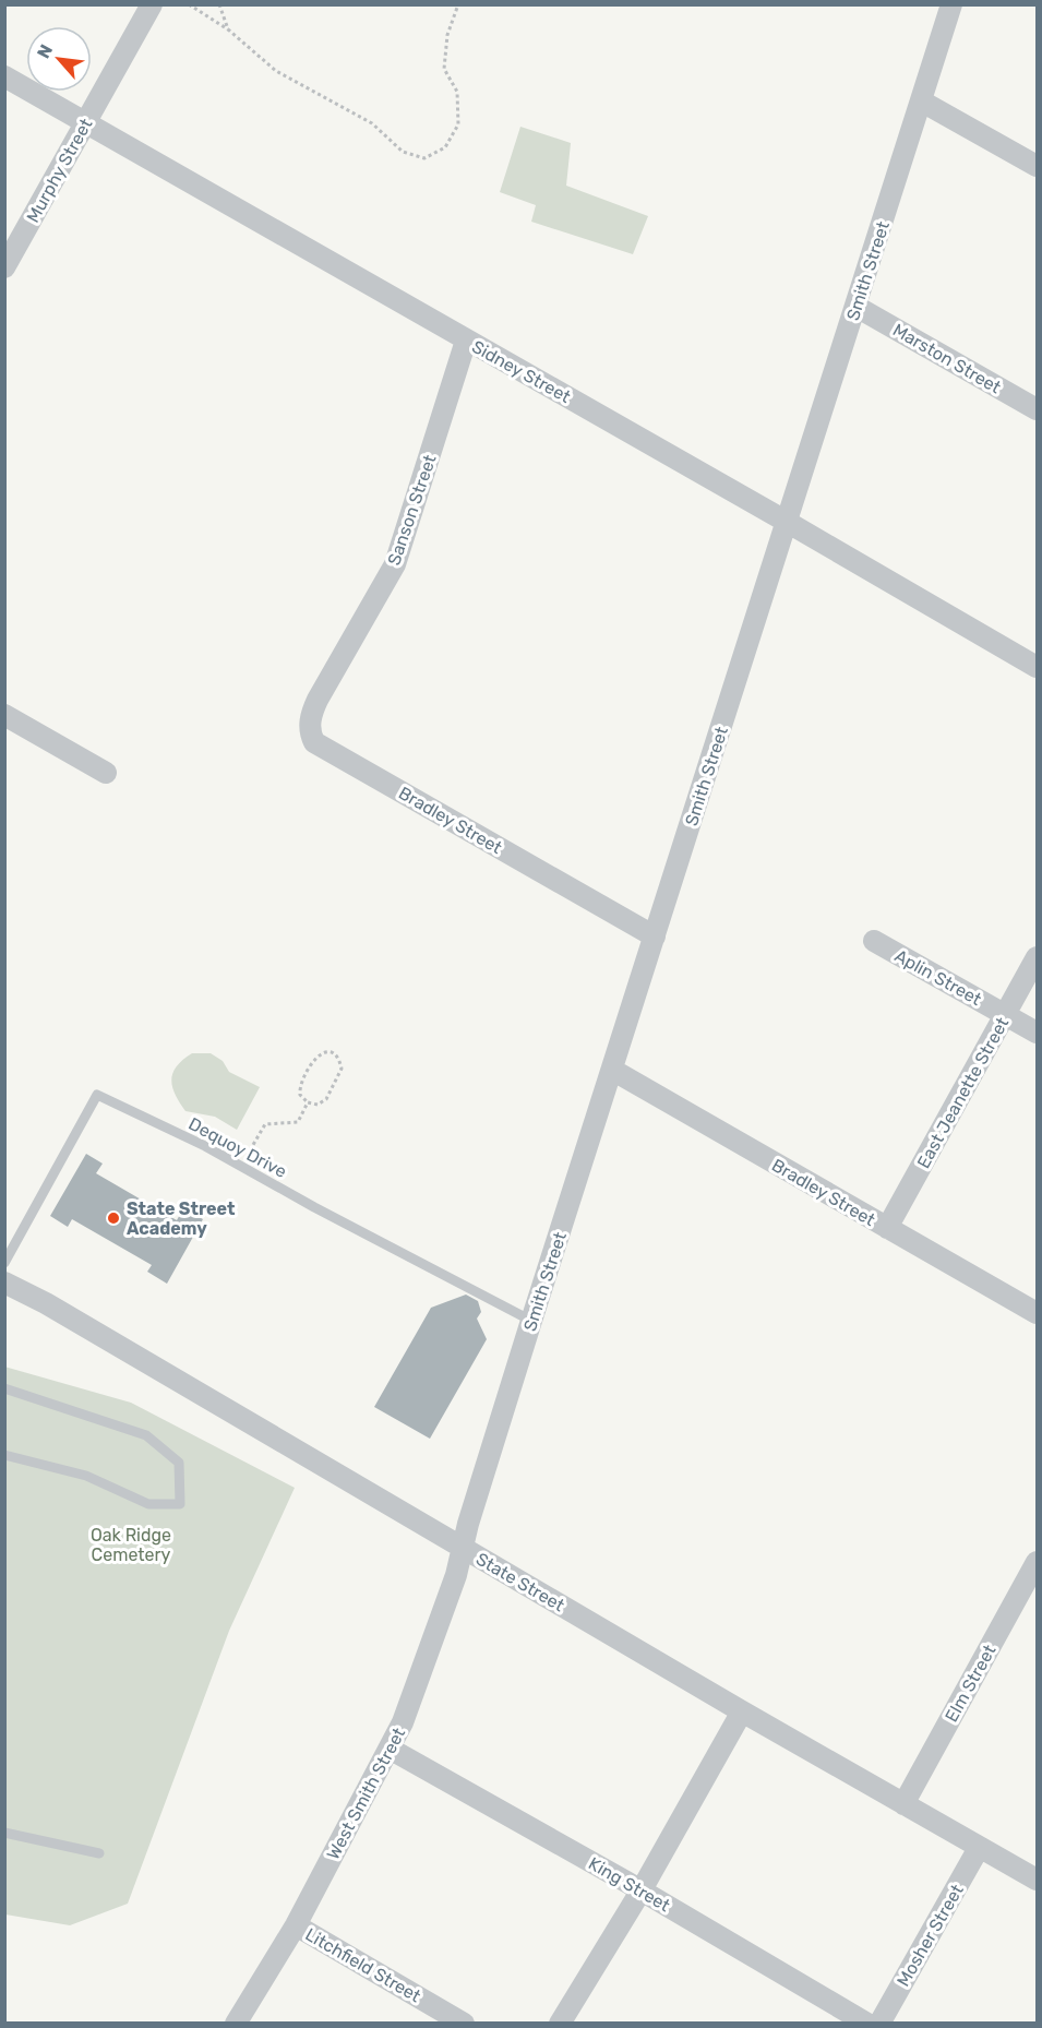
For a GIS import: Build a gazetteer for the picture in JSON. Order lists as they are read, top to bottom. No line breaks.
{"streets":{"street":["Murphy Street","Smith Street","Marston Street","Sidney Street","Sanson Street","Bradley Street","Aplin Street","East Jeanette Street","State Street","Elm Street","West Smith Street","King Street","Mosher Street","Litchfield Street"],"lane":["Dequoy Drive"]},"crossings":[["Murphy Street","Sidney Street"],["Smith Street","Marston Street"],["Smith Street","Sidney Street"],["Smith Street","Bradley Street"],["Smith Street","Dequoy Drive"],["Smith Street","State Street"],["Smith Street","West Smith Street"],["Sidney Street","Sanson Street"],["Sanson Street","Bradley Street"],["Bradley Street","East Jeanette Street"],["Aplin Street","East Jeanette Street"],["State Street","Elm Street"],["State Street","West Smith Street"],["State Street","Mosher Street"],["West Smith Street","King Street"],["West Smith Street","Litchfield Street"]],"parks":["Oak Ridge Cemetery"],"places":["State Street Academy"],"north":"top left"}
